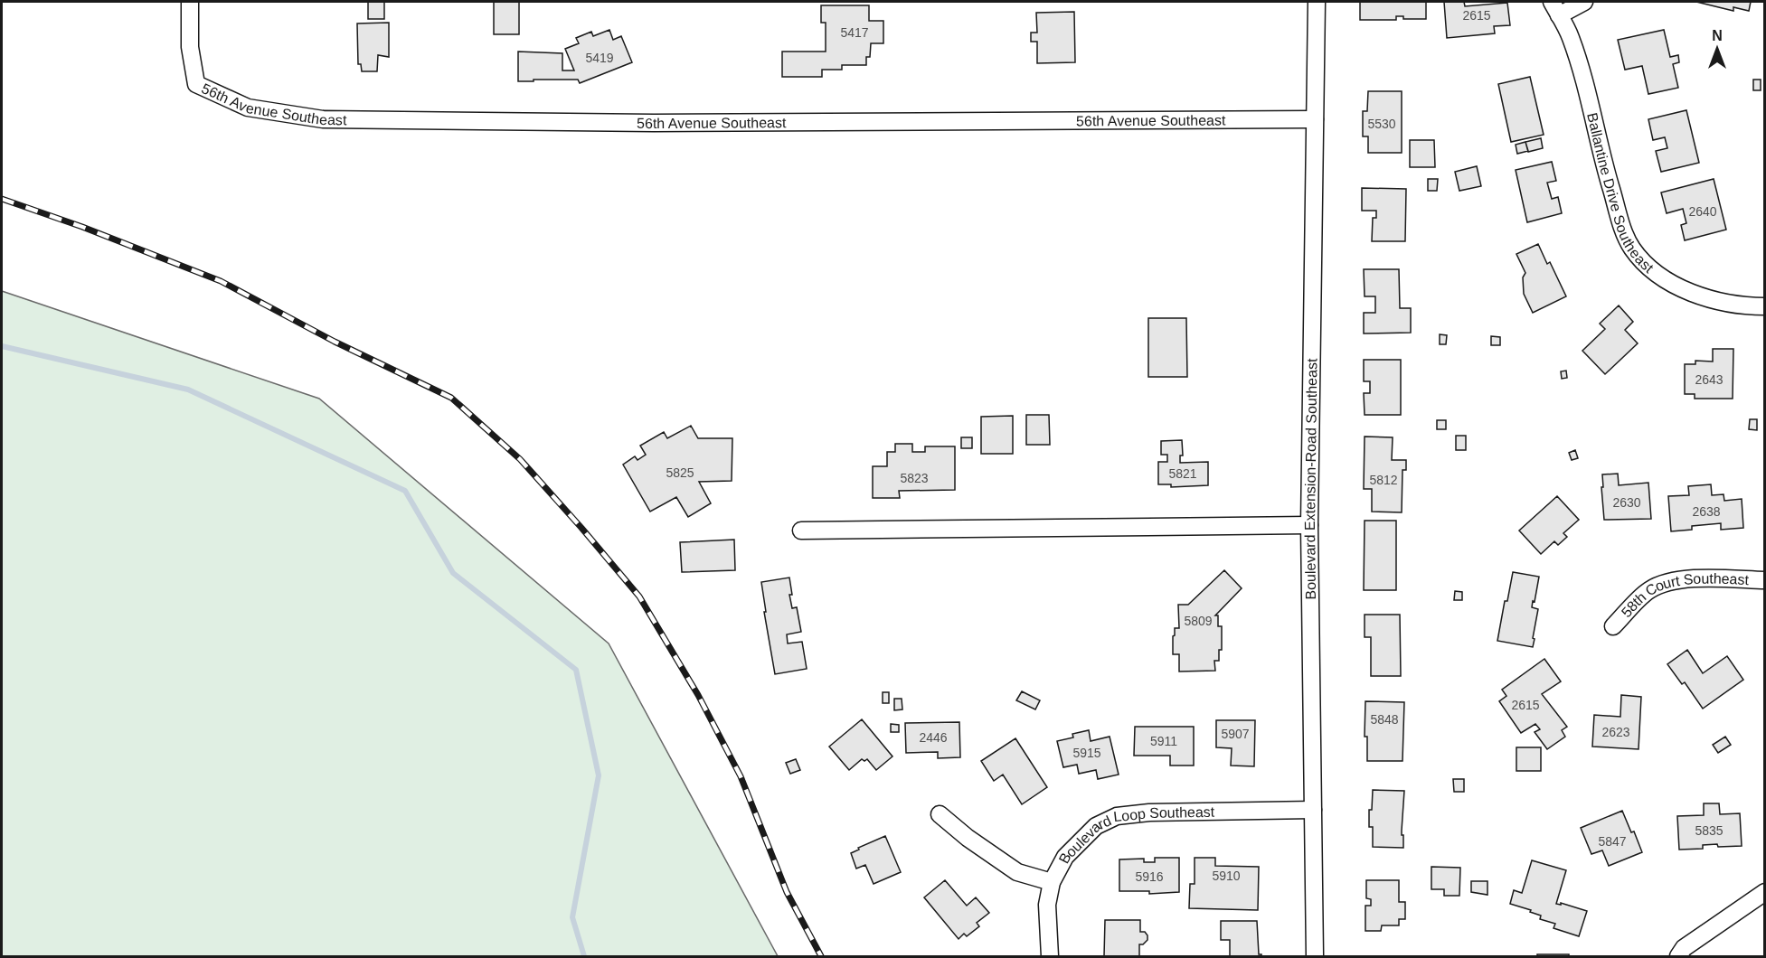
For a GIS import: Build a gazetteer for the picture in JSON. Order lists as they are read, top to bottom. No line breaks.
{"streets":{"street":["56th Avenue Southeast","Ballantine Drive Southeast","Boulevard Extension-Road Southeast","58th Court Southeast","Boulevard Loop Southeast"]},"crossings":[["56th Avenue Southeast","Boulevard Extension-Road Southeast"],["Boulevard Extension-Road Southeast","Boulevard Loop Southeast"]],"house_numbers":["2615","5417","5419","5530","2640","2643","5825","5821","5823","5812","2630","2638","5809","2615","5848","2623","5907","2446","5911","5915","5835","5847","5910","5916"],"north":"top"}
